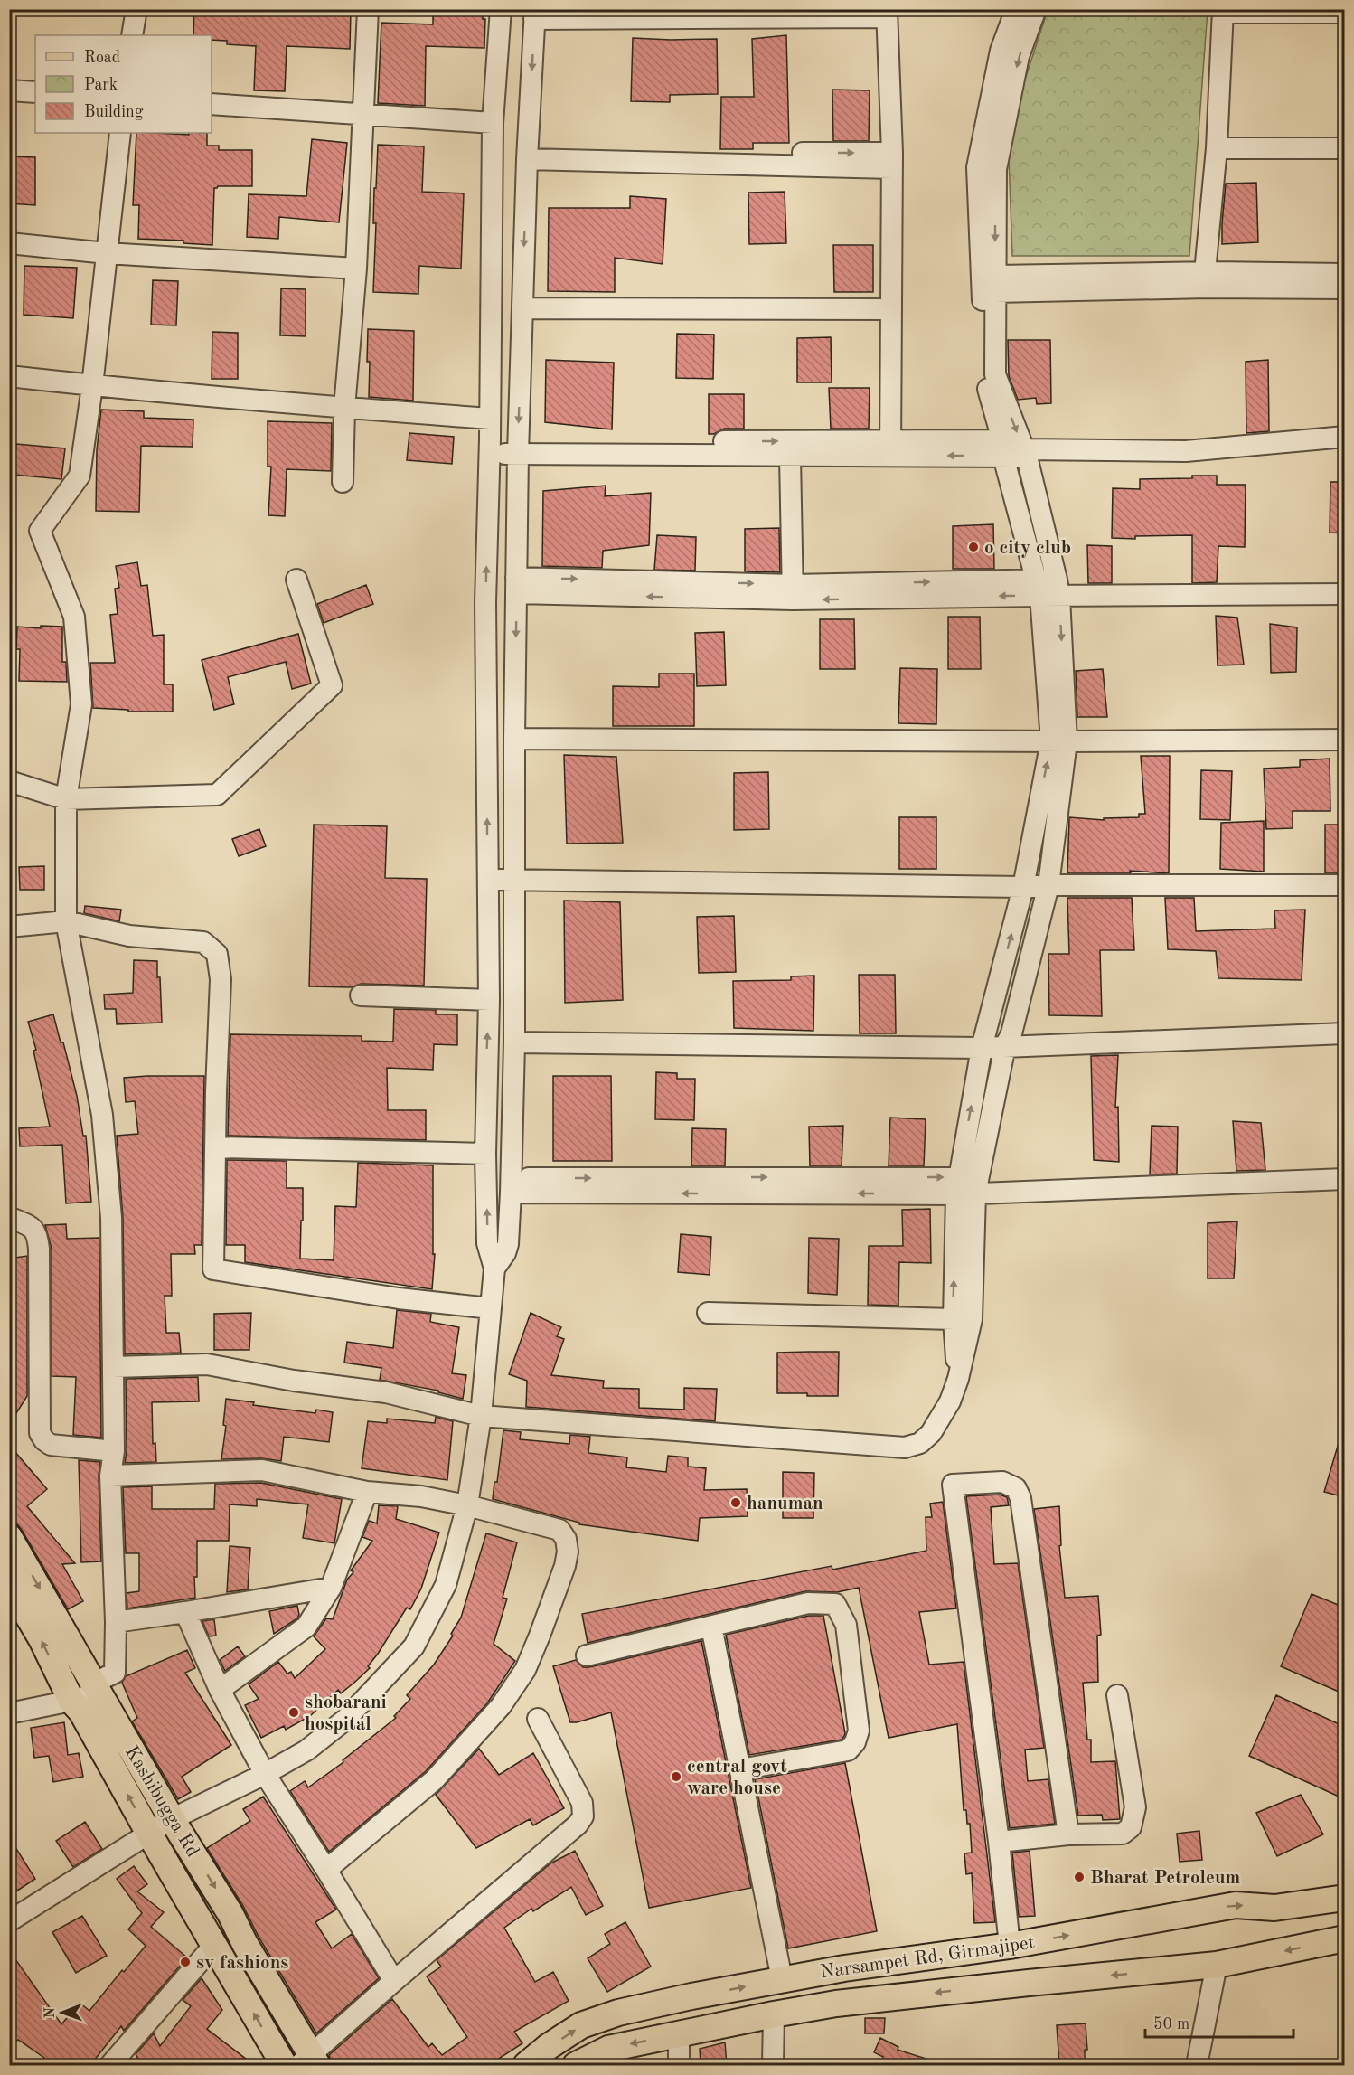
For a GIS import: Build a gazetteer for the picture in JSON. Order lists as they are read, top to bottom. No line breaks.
{"streets":{"main road":["Kashibugga Rd","Narsampet Rd, Girmajipet"]},"places":["o city club","hanuman","shobarani hospital","central govt ware house","Bharat Petroleum","sv fashions"],"legend":["Road","Park","Building"],"scale_bar":"50 m","north":"left"}
